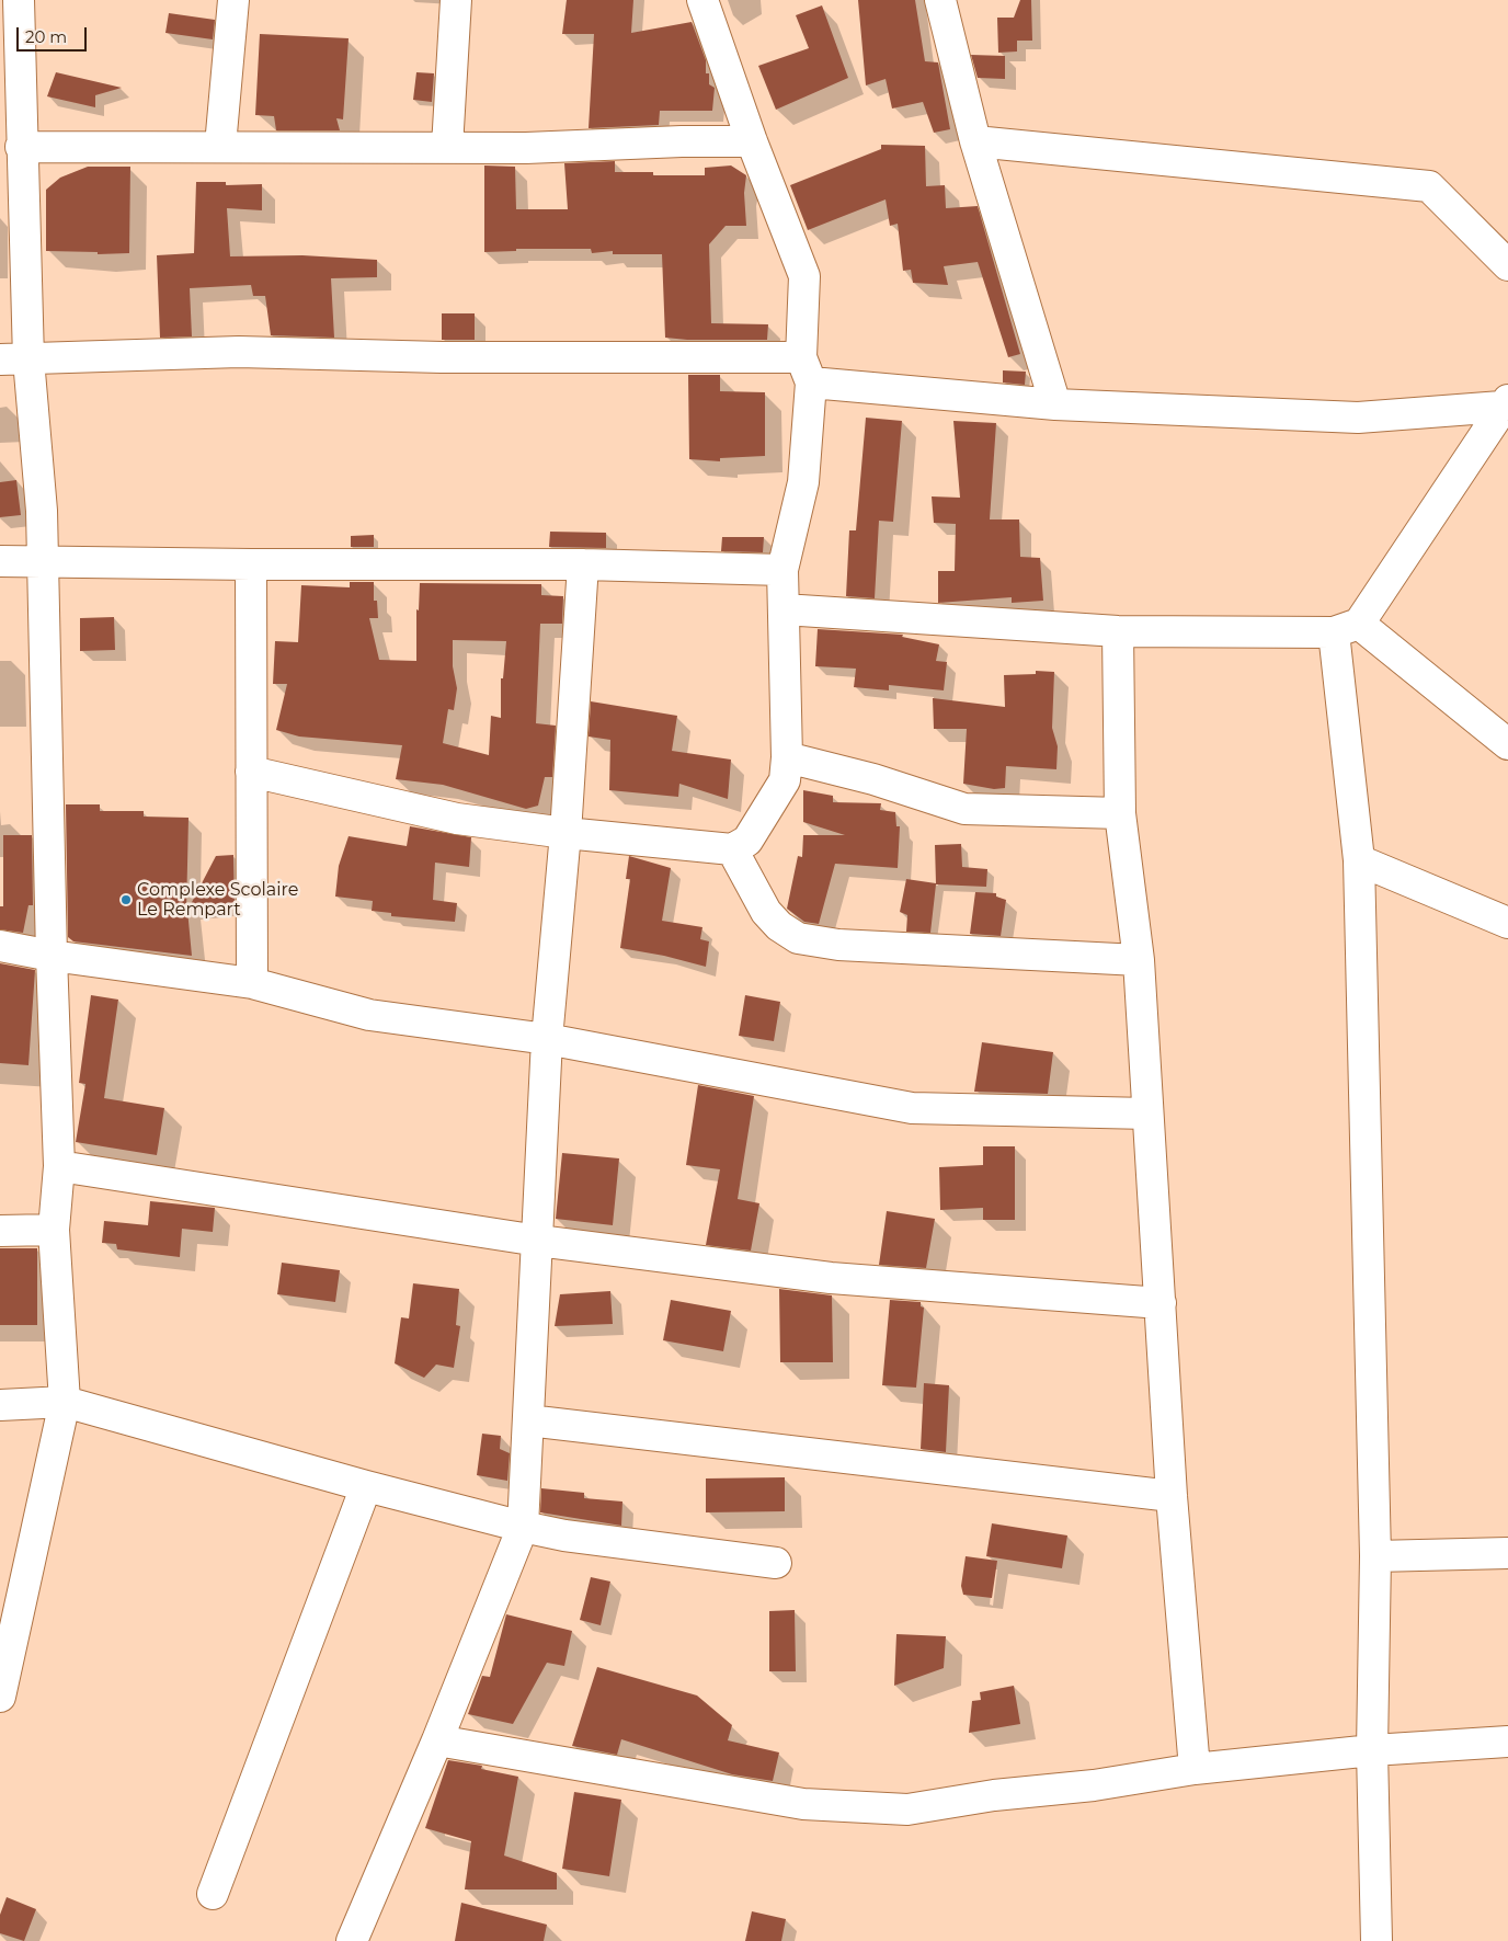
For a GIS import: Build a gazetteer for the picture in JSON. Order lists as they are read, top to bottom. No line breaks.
{"places":["Complexe Scolaire Le Rempart"],"scale_bar":"20 m"}
